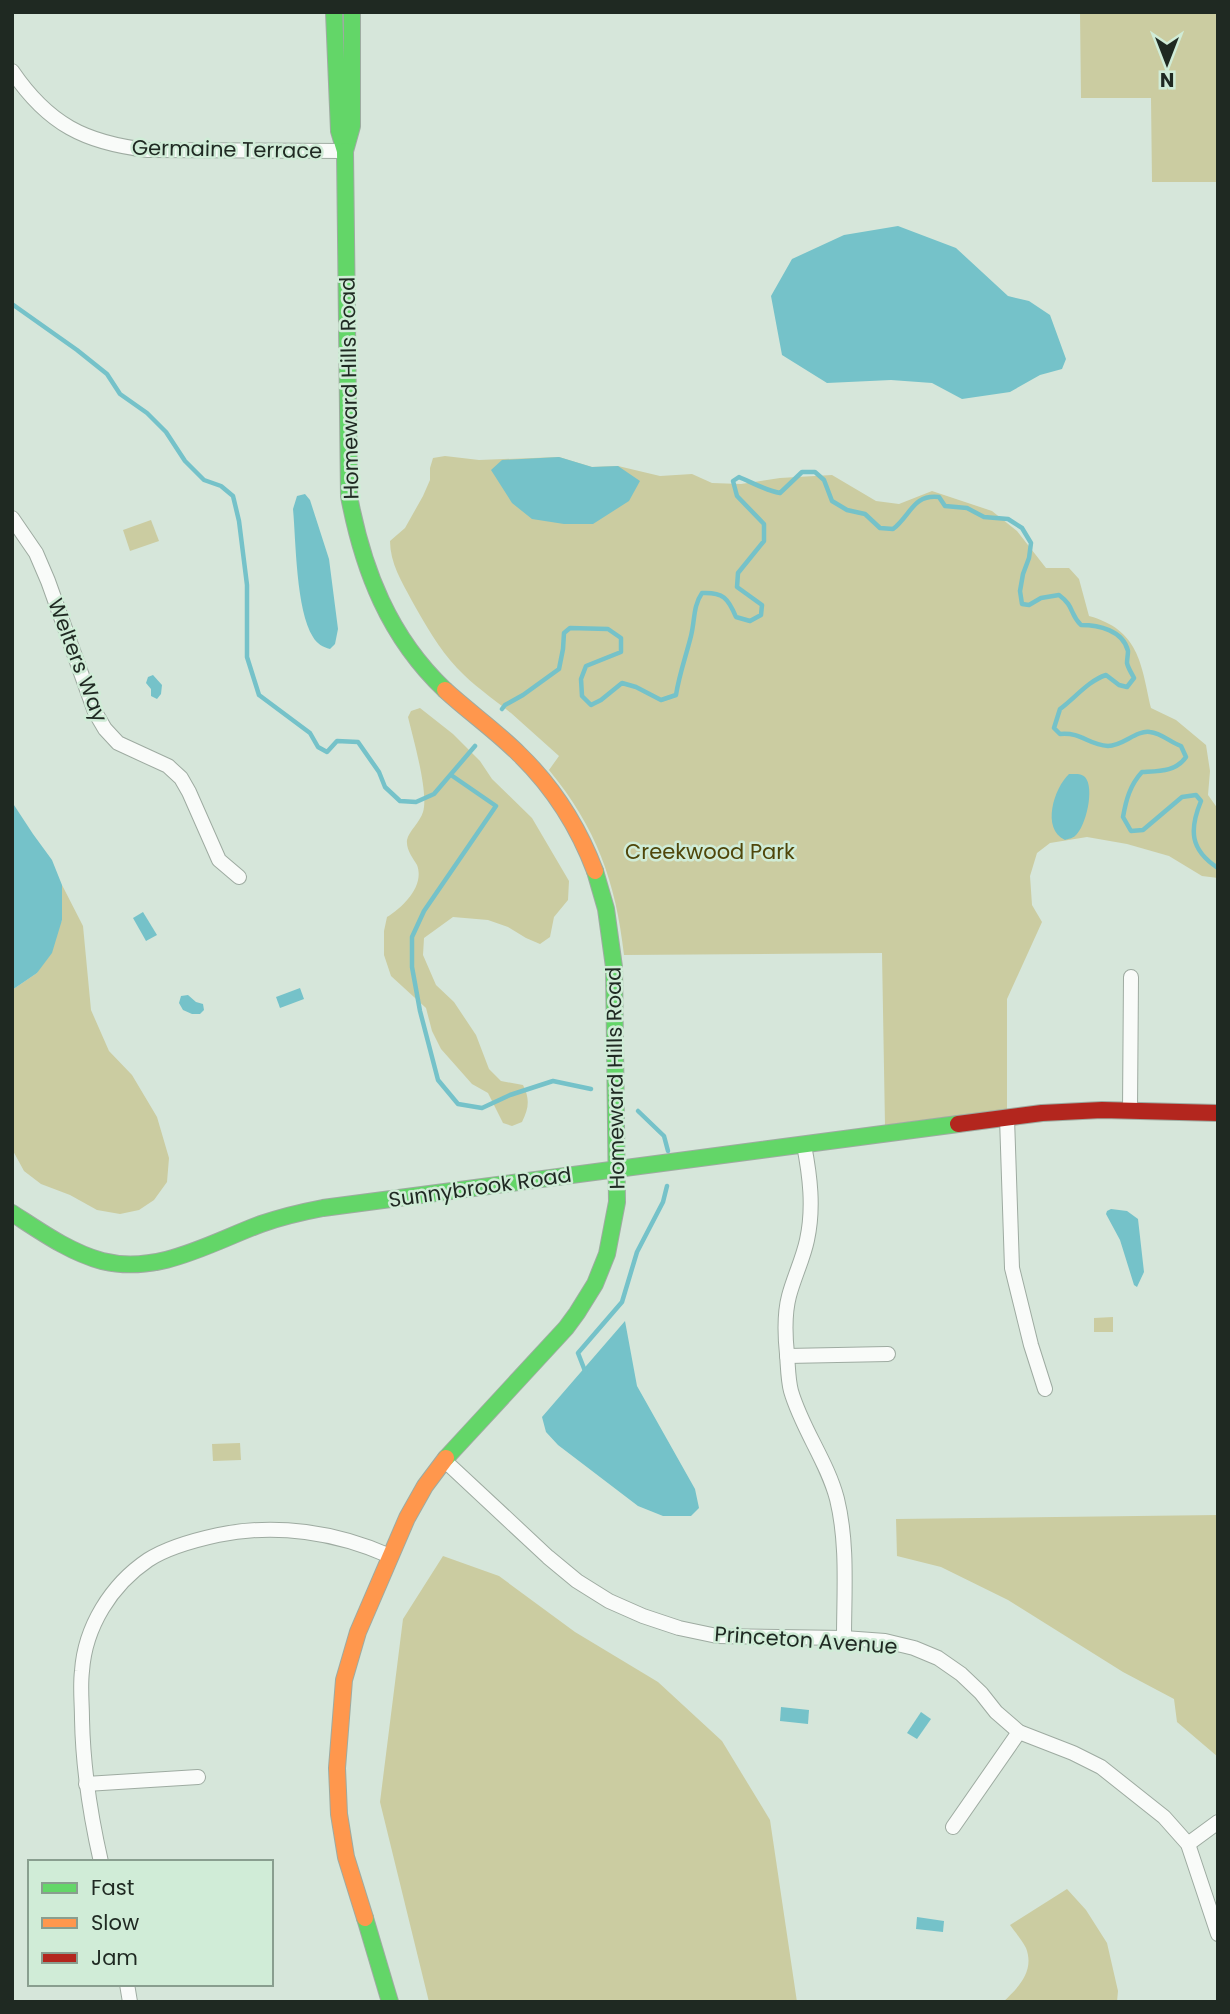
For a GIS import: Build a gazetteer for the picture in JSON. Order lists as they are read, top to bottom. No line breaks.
{"streets":{"street":["Germaine Terrace","Homeward Hills Road","Welters Way","Sunnybrook Road","Princeton Avenue"]},"crossings":[["Germaine Terrace","Homeward Hills Road"],["Homeward Hills Road","Sunnybrook Road"],["Homeward Hills Road","Princeton Avenue"]],"parks":["Creekwood Park"],"legend":["Fast","Slow","Jam"],"north":"bottom"}
